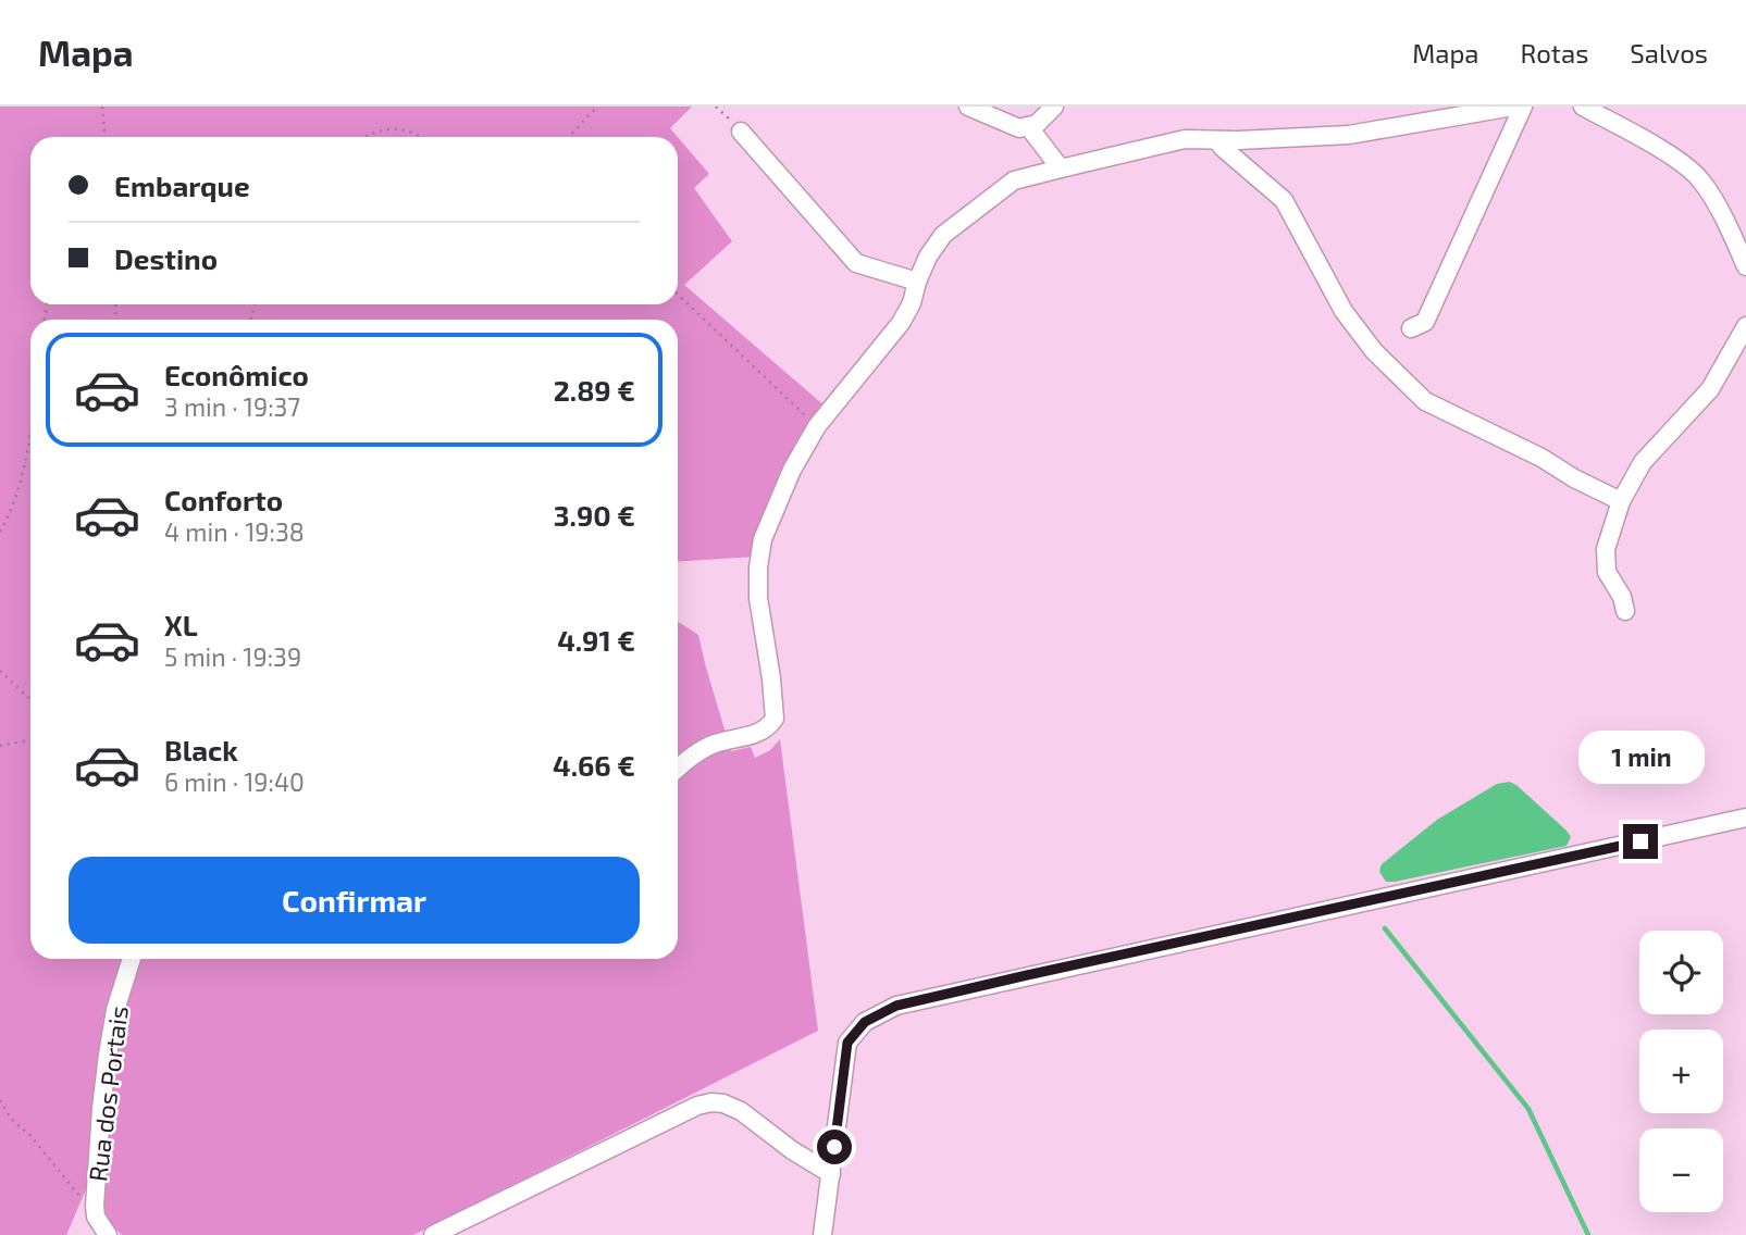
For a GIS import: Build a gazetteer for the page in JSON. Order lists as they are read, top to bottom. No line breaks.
{"streets":{"street":["Rua dos Portais"]},"page":{"header":"Mapa","nav":["Mapa","Rotas","Salvos"],"banner":["Embarque","Destino"],"list":[{"name":"Econômico","note":"3 min · 19:37","value":"2.89 €"},{"name":"Conforto","note":"4 min · 19:38","value":"3.90 €"},{"name":"XL","note":"5 min · 19:39","value":"4.91 €"},{"name":"Black","note":"6 min · 19:40","value":"4.66 €"}],"bubble":"1 min","buttons":"Confirmar","map_buttons":["+","−"]}}
